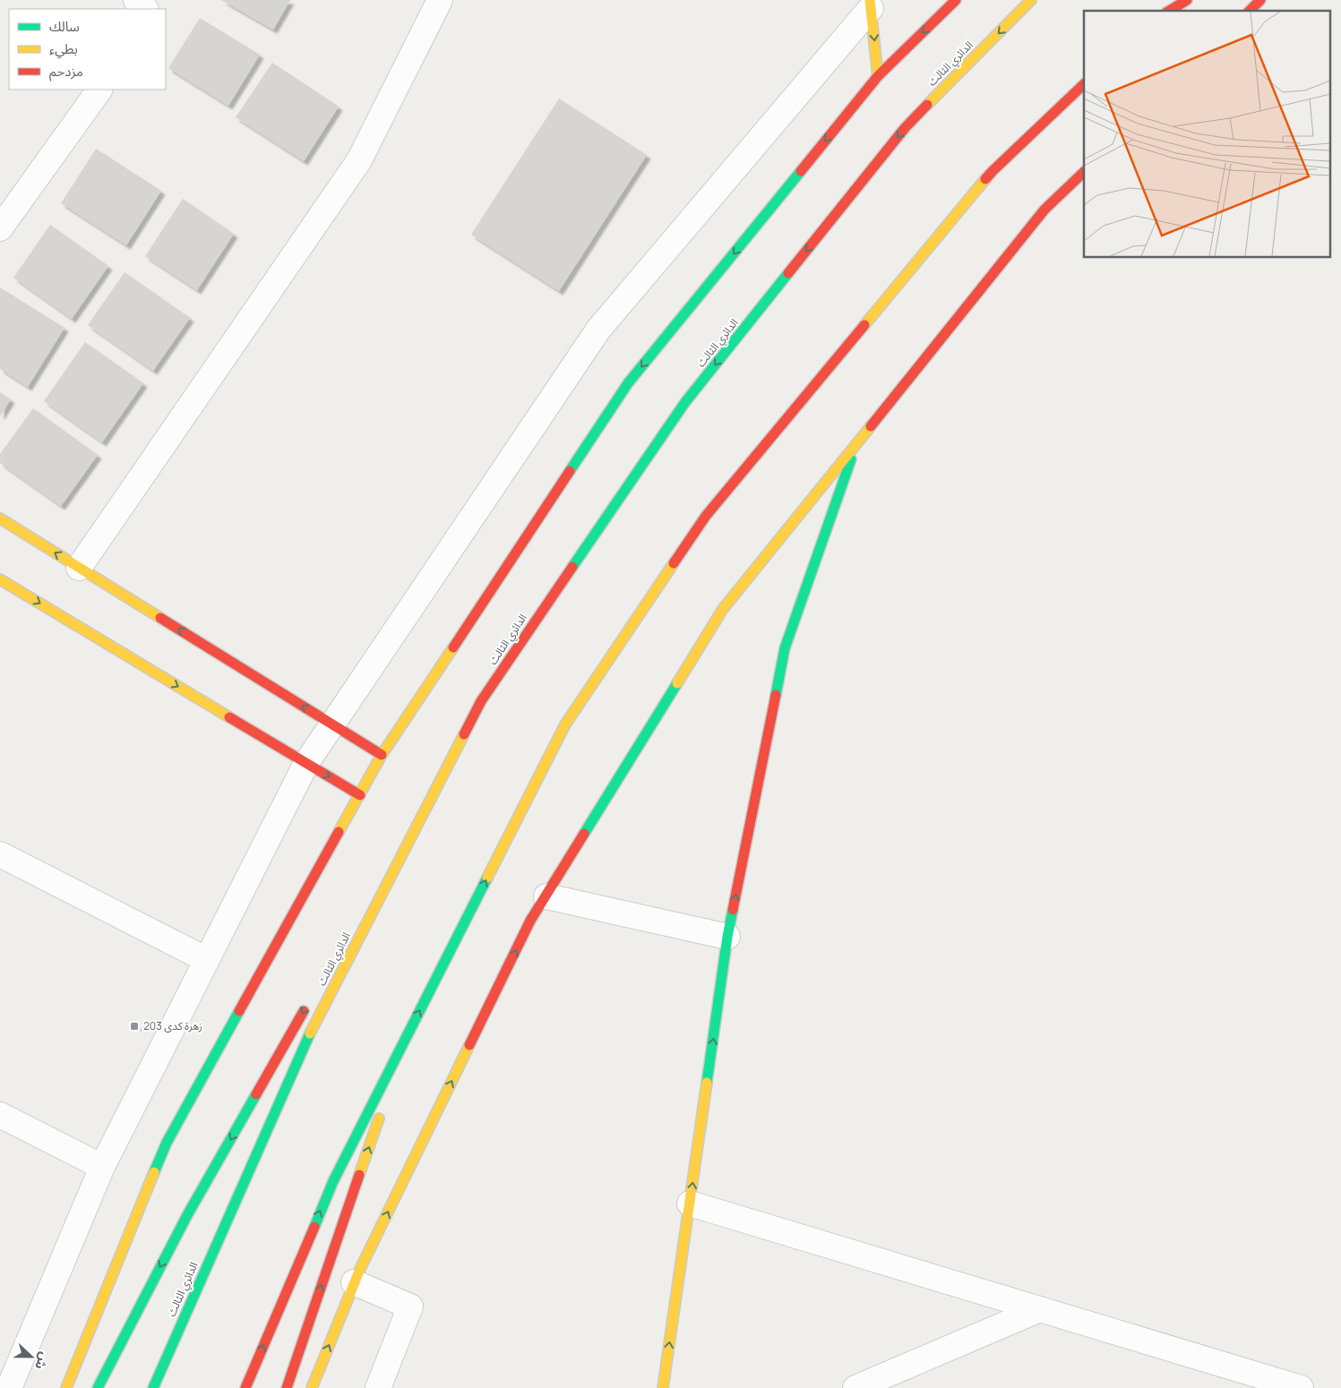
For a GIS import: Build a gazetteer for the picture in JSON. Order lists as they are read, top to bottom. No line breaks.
{"streets":{"main road":["الدائري الثالث"]},"places":{"transit":["زهرة كدى 203"]},"legend":["سالك","بطيء","مزدحم"],"north":"right"}
